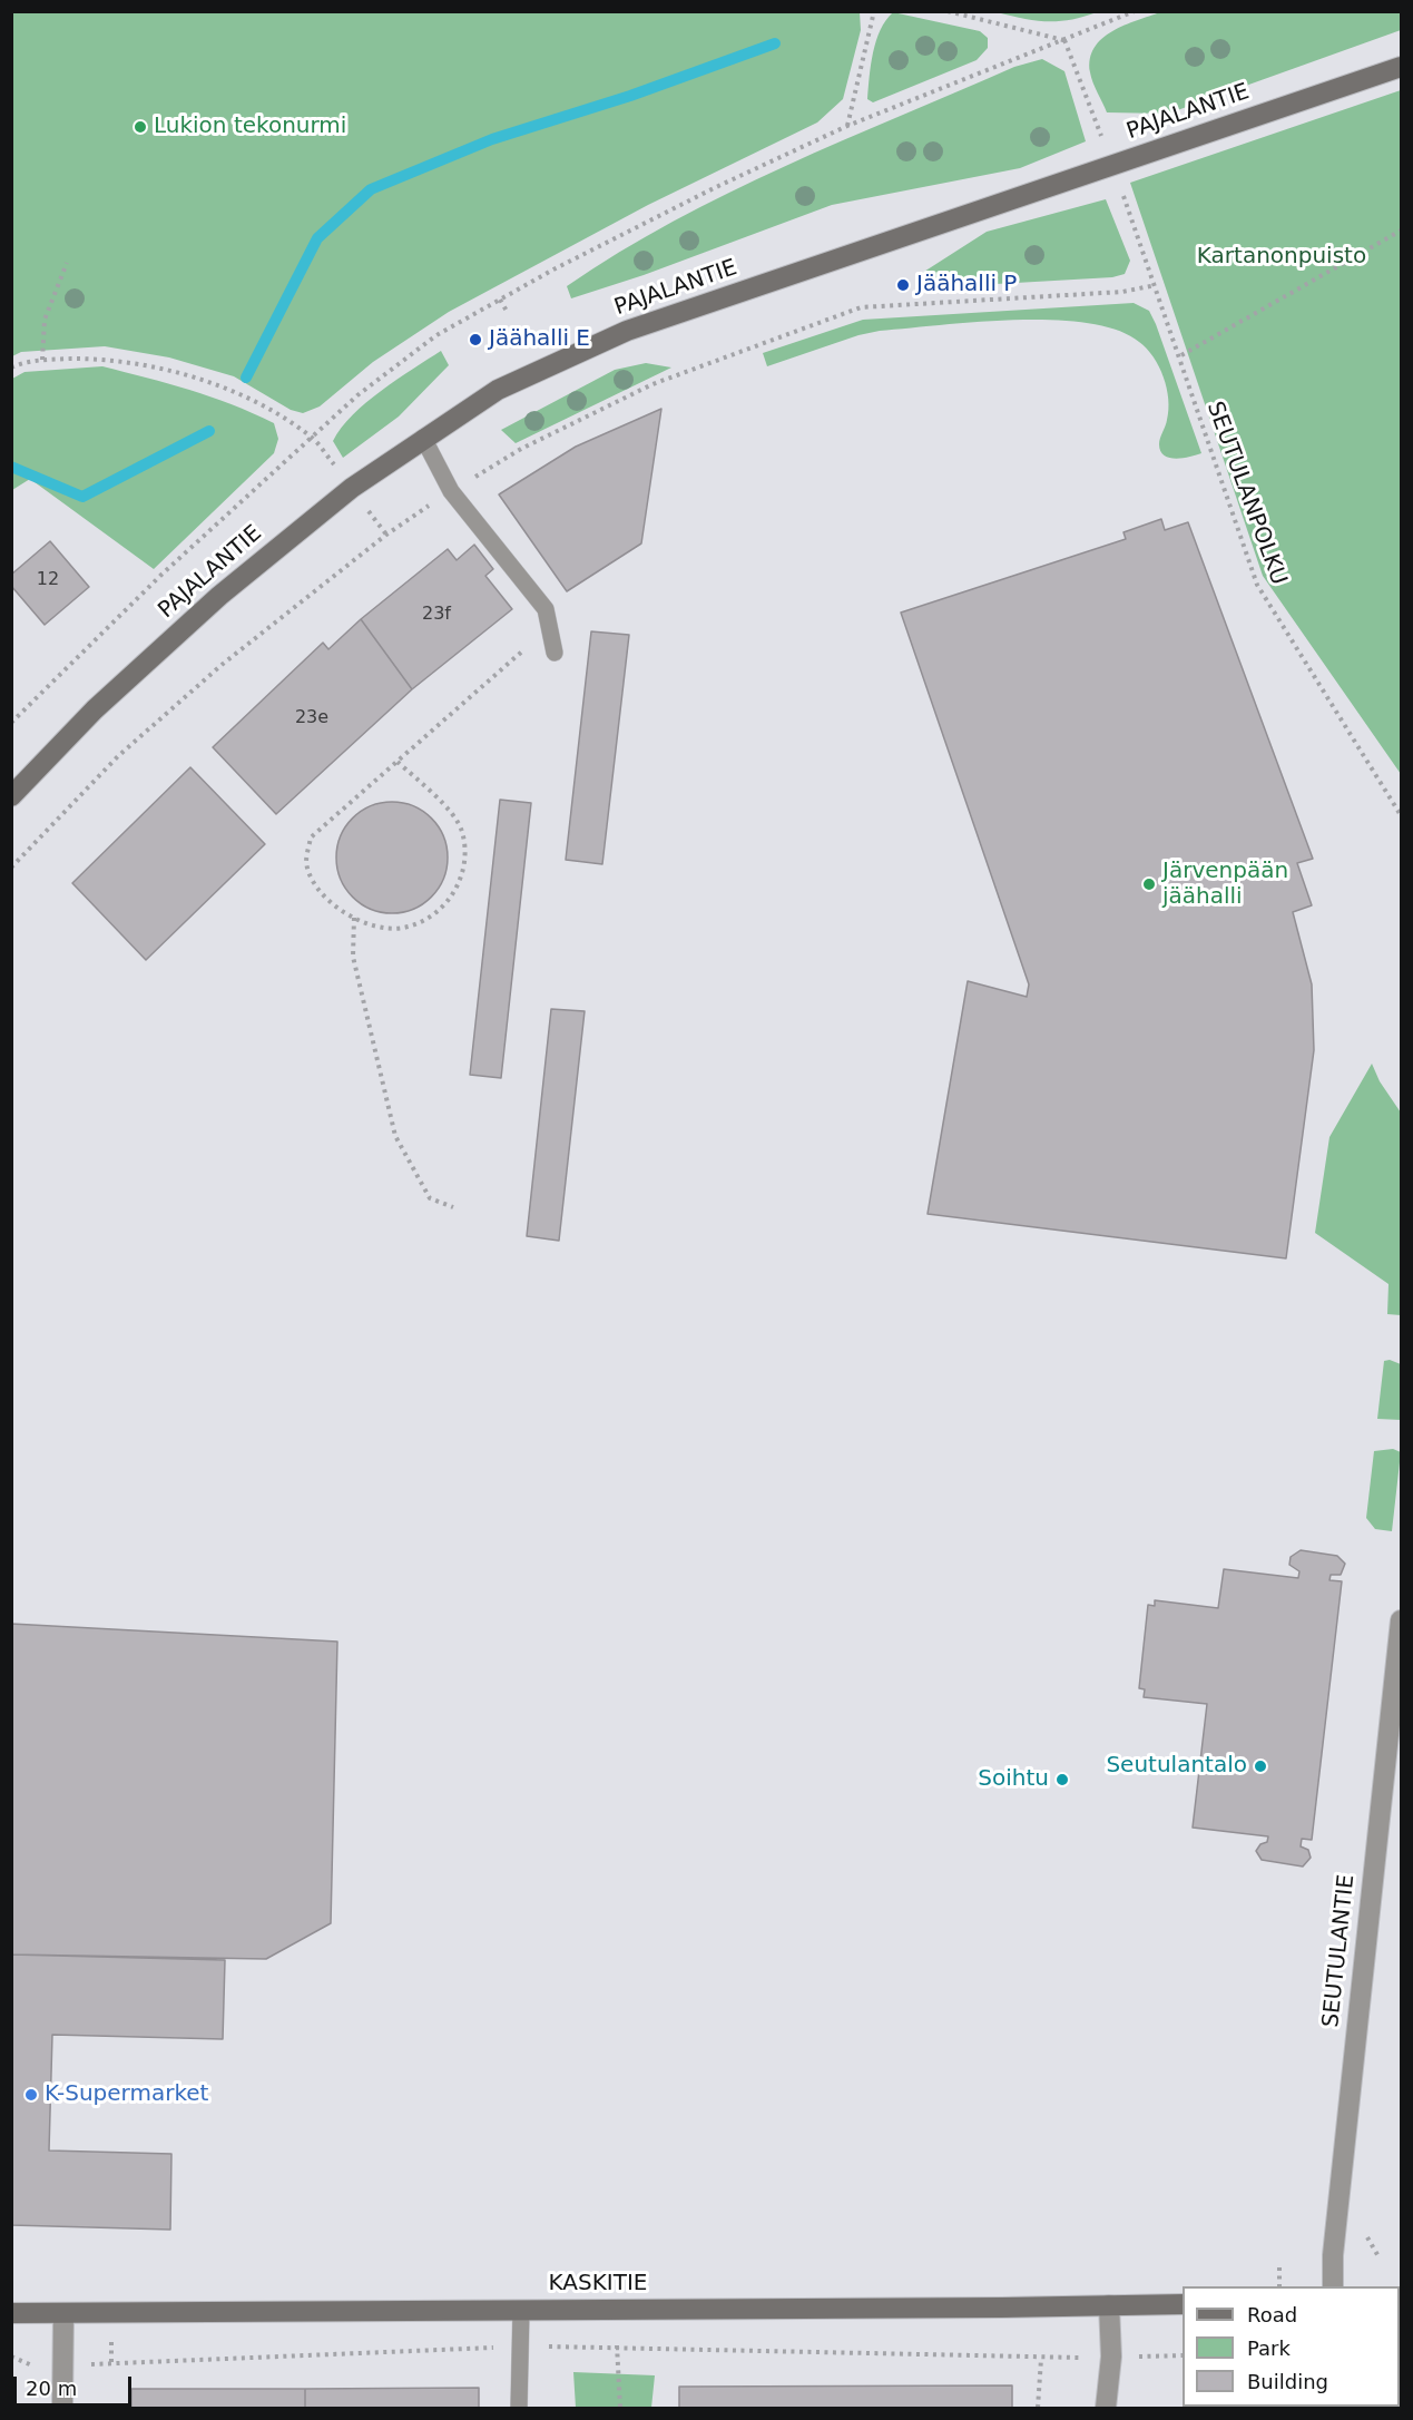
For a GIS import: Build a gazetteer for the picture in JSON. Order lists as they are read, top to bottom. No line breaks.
{"streets":{"street":["PAJALANTIE","SEUTULANTIE","KASKITIE"],"path":["SEUTULANPOLKU"]},"parks":["Kartanonpuisto"],"places":["Lukion tekonurmi","Jäähalli P","Jäähalli E","Järvenpään jäähalli","Seutulantalo","Soihtu","K-Supermarket"],"house_numbers":["12","23f","23e"],"legend":["Road","Park","Building"],"scale_bar":"20 m"}
